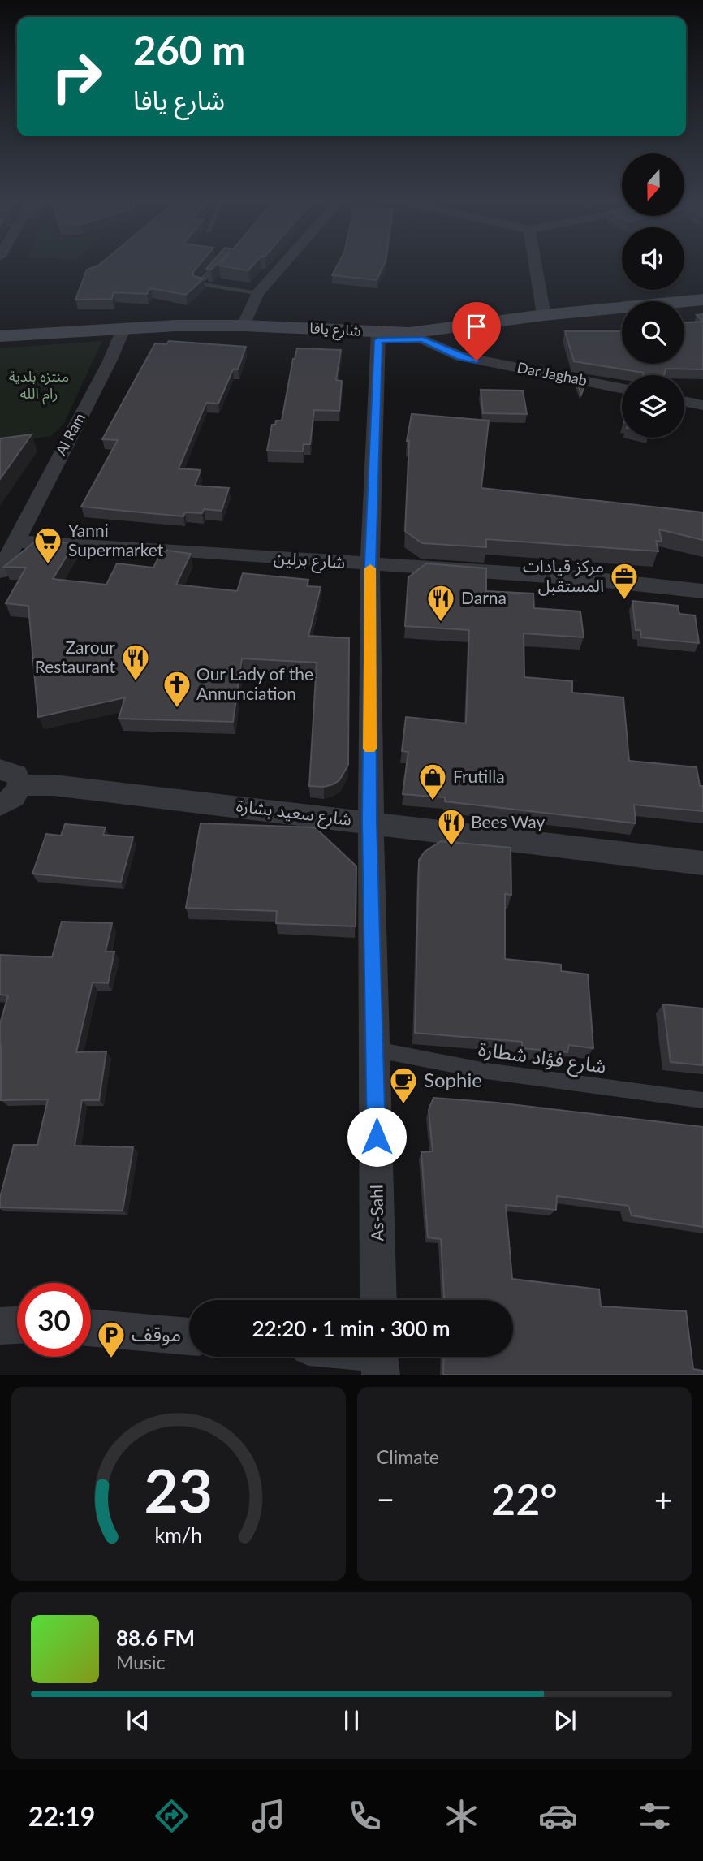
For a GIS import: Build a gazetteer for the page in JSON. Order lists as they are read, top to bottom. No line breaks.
{"streets":{"main road":["شارع يافا"],"street":["Dar Jaghab","Al Ram","شارع برلين","شارع سعيد بشارة","As-Sahl"],"lane":["شارع فؤاد شطارة"]},"crossings":[["شارع يافا","Dar Jaghab"],["شارع يافا","Al Ram"],["شارع يافا","As-Sahl"],["Al Ram","شارع برلين"],["شارع برلين","As-Sahl"],["شارع سعيد بشارة","As-Sahl"],["شارع فؤاد شطارة","As-Sahl"]],"parks":["منتزه بلدية رام الله"],"places":{"supermarket":["Yanni Supermarket"],"office":["مركز قيادات المستقبل"],"restaurant":["Darna","Zarour Restaurant","Bees Way"],"church":["Our Lady of the Annunciation"],"shop":["Frutilla"],"cafe":["Sophie"],"parking":["موقف"]},"north":"bottom","page":{"turn":["260 m","شارع يافا"],"limit":"30","trip":"22:20 · 1 min · 300 m","tile":"Climate","heat":["−","22°","+"],"song":["88.6 FM","Music"],"tabs":"22:19","gauge":["23","km/h"]}}
